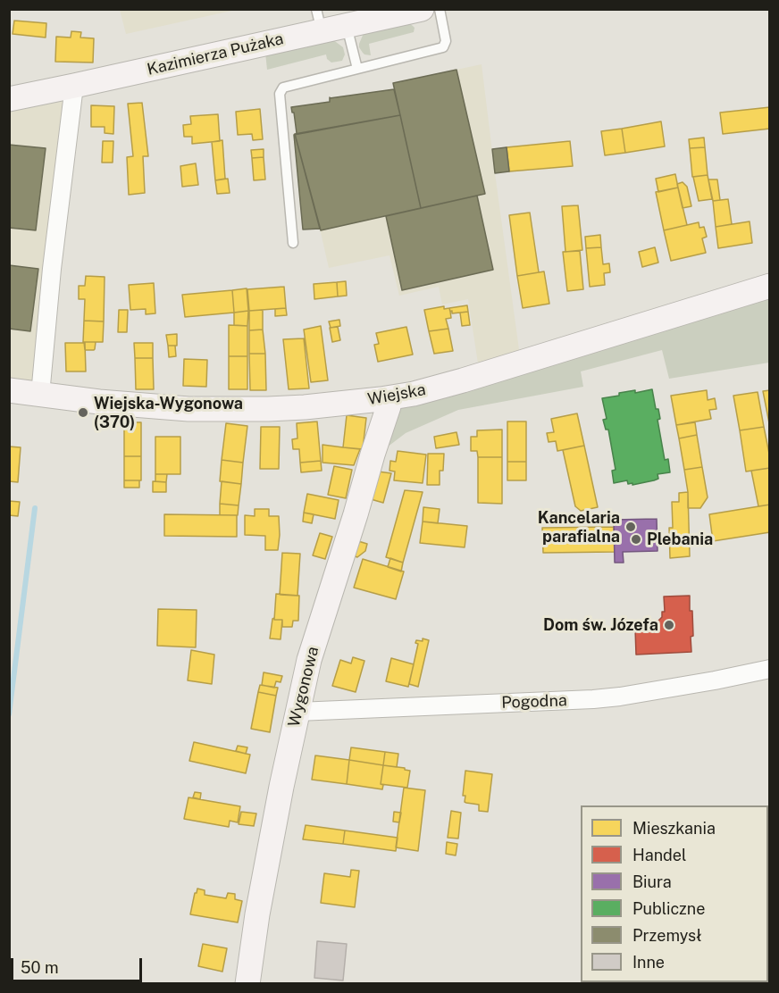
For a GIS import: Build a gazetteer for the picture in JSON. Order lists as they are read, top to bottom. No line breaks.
{"streets":{"street":["Kazimierza Pużaka","Wiejska","Wygonowa","Pogodna"]},"crossings":[["Wiejska","Wygonowa"],["Wygonowa","Pogodna"]],"places":["Wiejska-Wygonowa (370)","Kancelaria parafialna","Plebania","Dom św. Józefa"],"legend":["Mieszkania","Handel","Biura","Publiczne","Przemysł","Inne"],"scale_bar":"50 m"}
